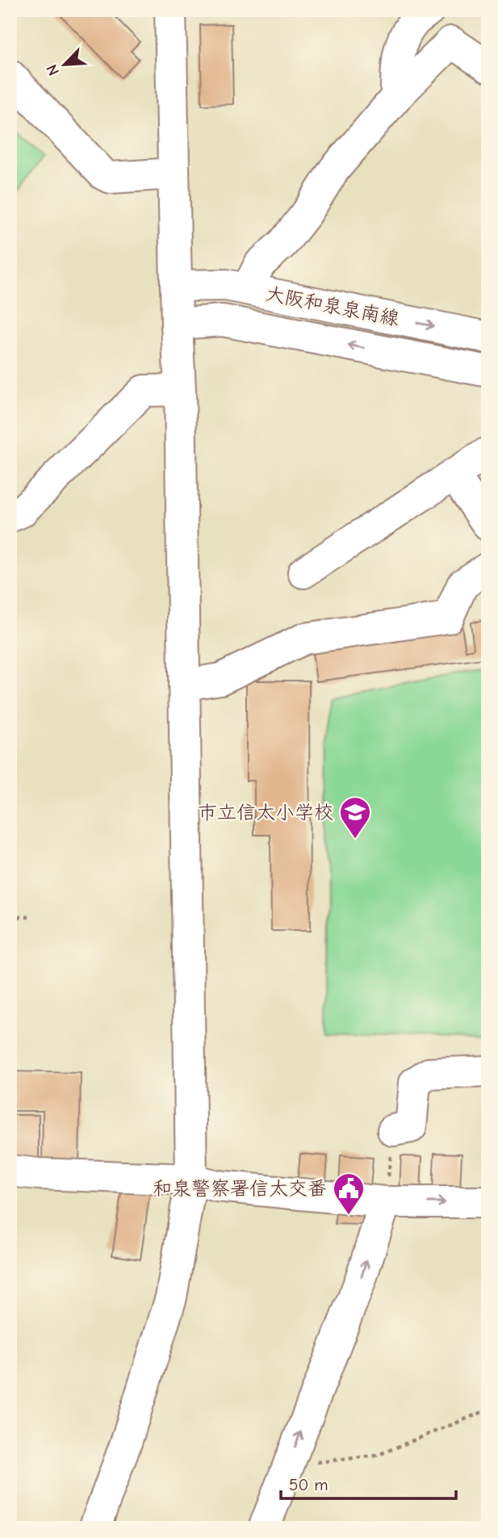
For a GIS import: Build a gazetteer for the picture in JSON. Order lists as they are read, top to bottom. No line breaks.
{"streets":{"street":["大阪和泉泉南線"]},"places":{"school or university":["市立信太小学校"],"public building":["和泉警察署信太交番"]},"scale_bar":"50 m","north":"bottom left"}
